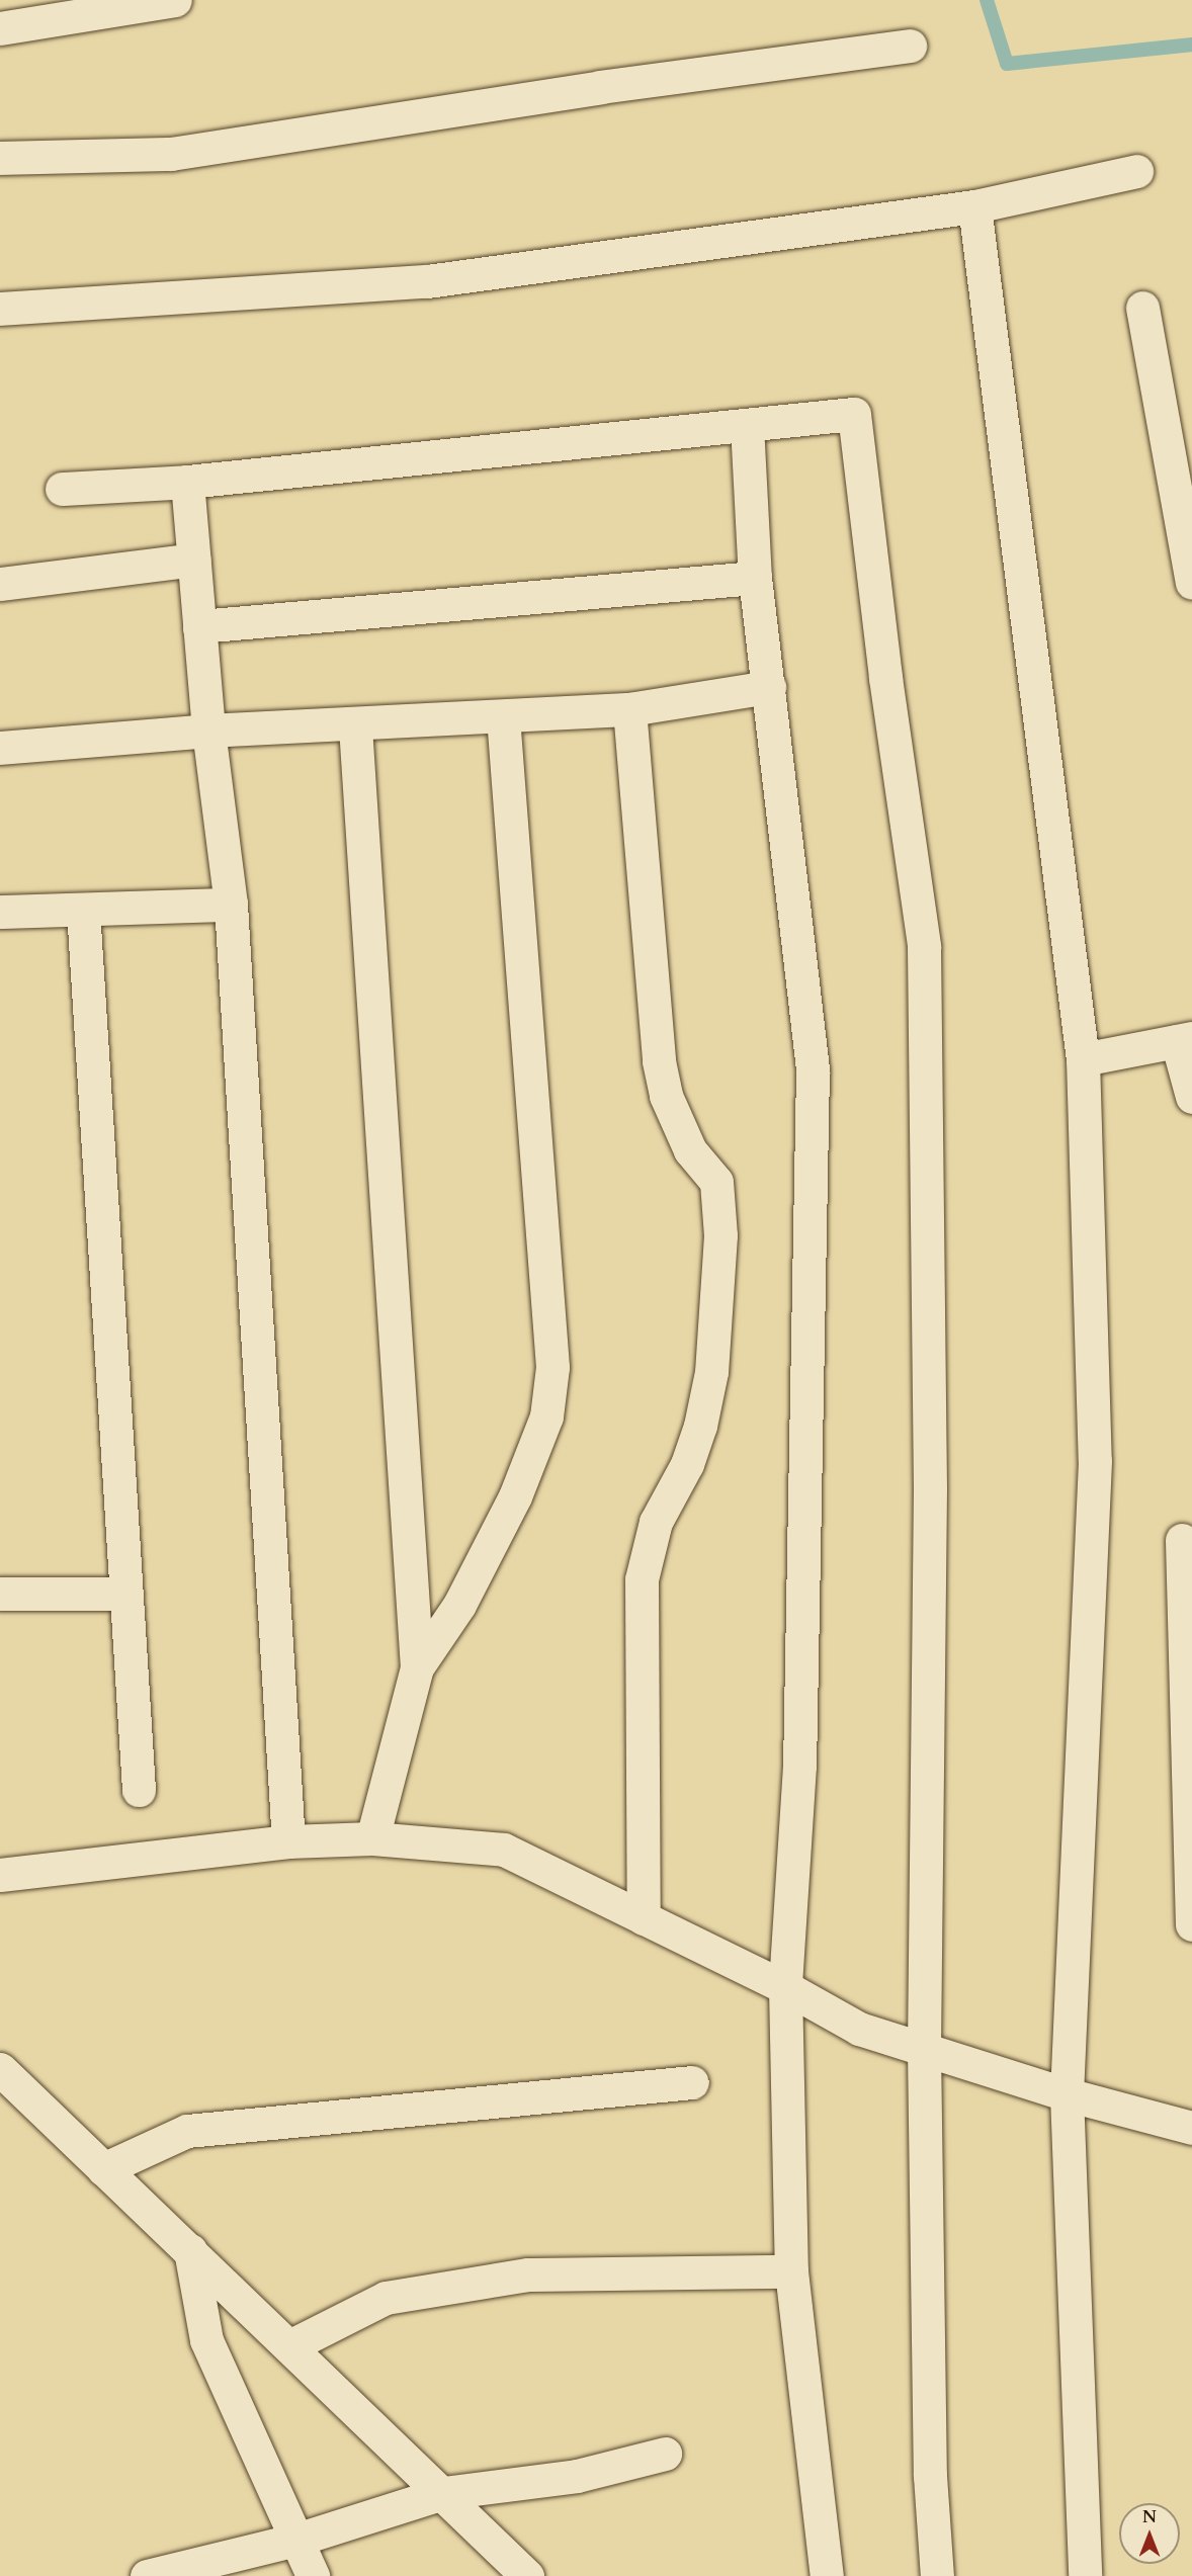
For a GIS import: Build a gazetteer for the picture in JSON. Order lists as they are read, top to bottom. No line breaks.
{"north":"top"}
